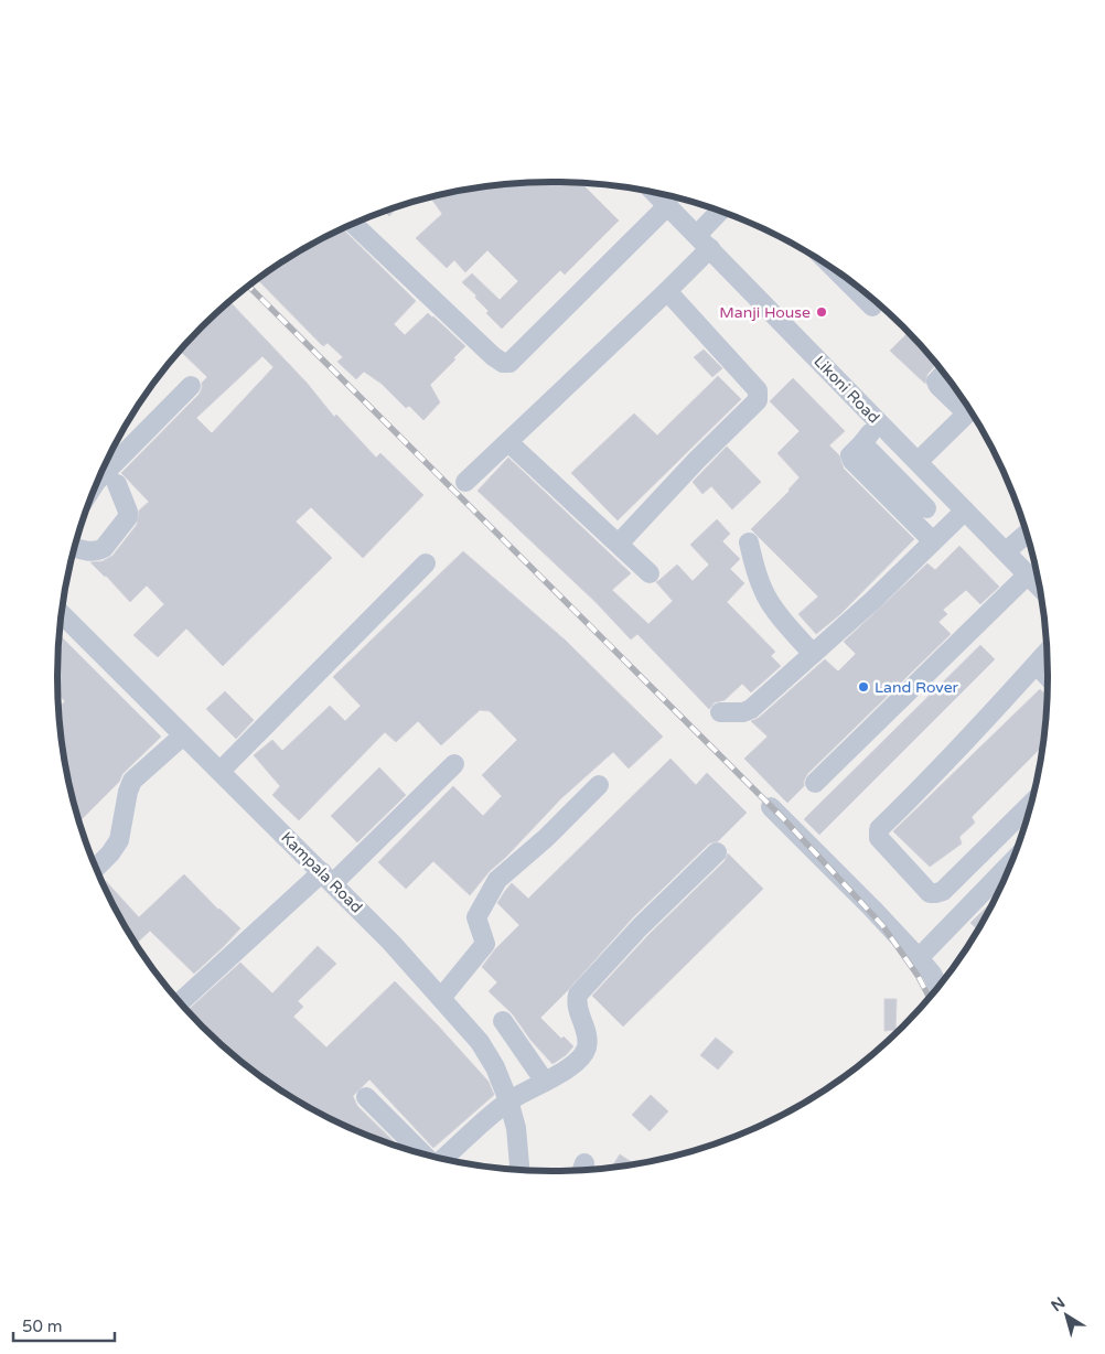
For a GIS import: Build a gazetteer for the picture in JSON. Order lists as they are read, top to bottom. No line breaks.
{"streets":{"street":["Likoni Road","Kampala Road"]},"places":["Manji House","Land Rover"],"scale_bar":"50 m","north":"top left"}
